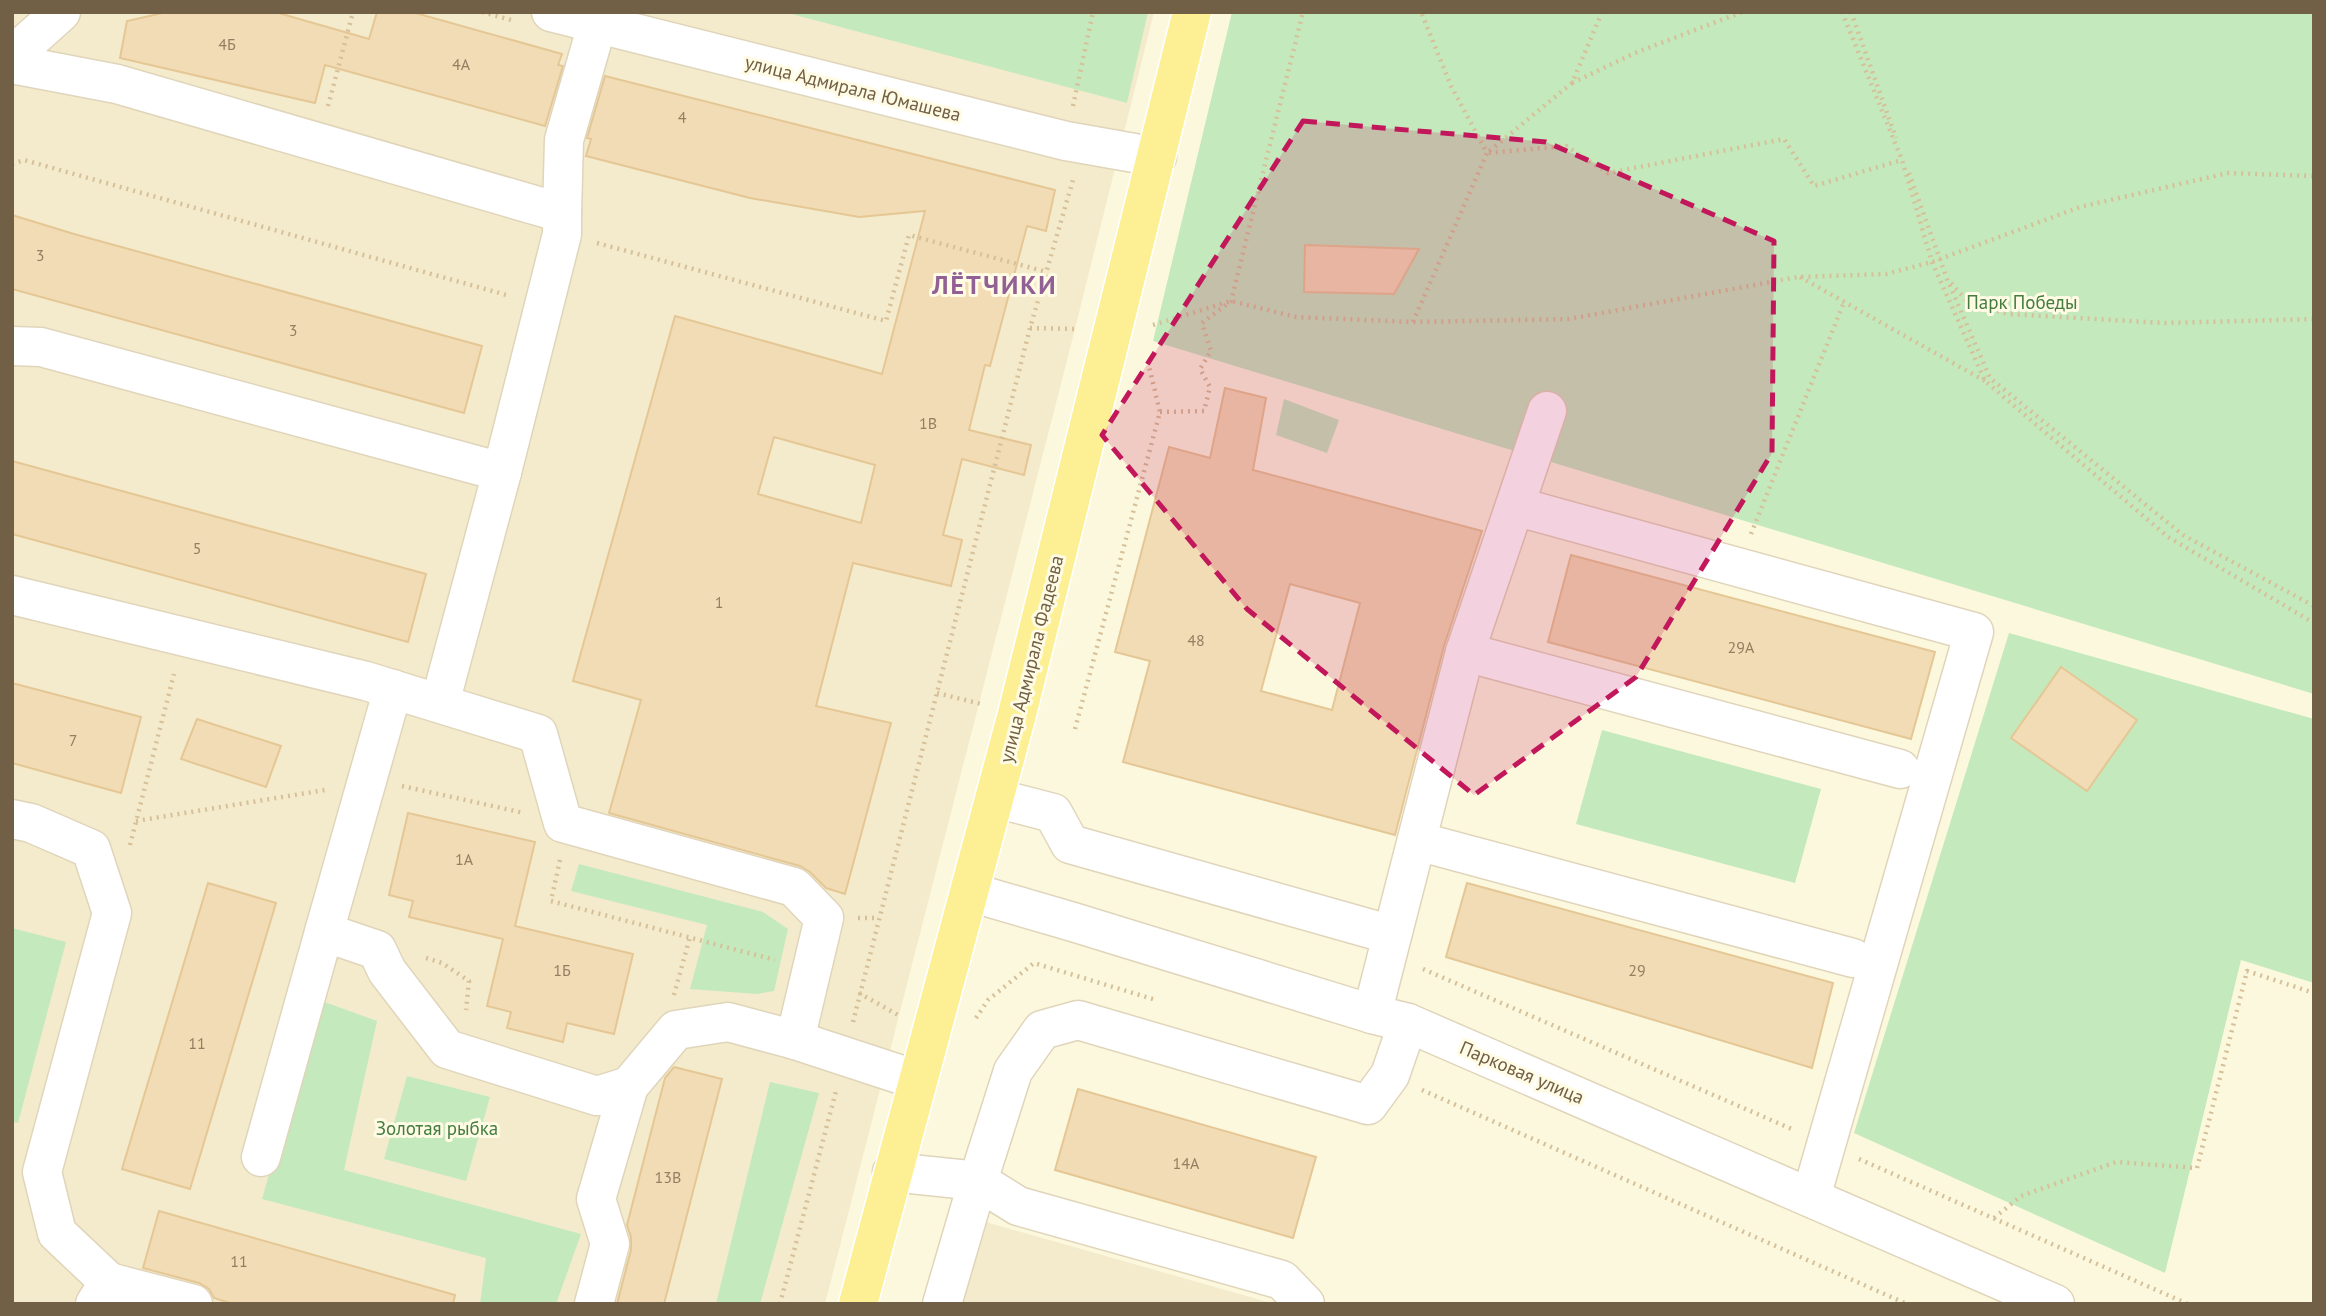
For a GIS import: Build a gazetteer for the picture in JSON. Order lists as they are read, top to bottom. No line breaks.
{"streets":{"main road":["улица Адмирала Фадеева"],"street":["улица Адмирала Юмашева","Парковая улица"]},"crossings":[["улица Адмирала Юмашева","улица Адмирала Фадеева"],["улица Адмирала Фадеева","Парковая улица"]],"districts":["ЛЁТЧИКИ"],"parks":["Парк Победы","Золотая рыбка"],"house_numbers":["4Б","4А","4","3","3","1В","5","1","48","29А","7","1А","1Б","29","11","14А","13В","11"]}
